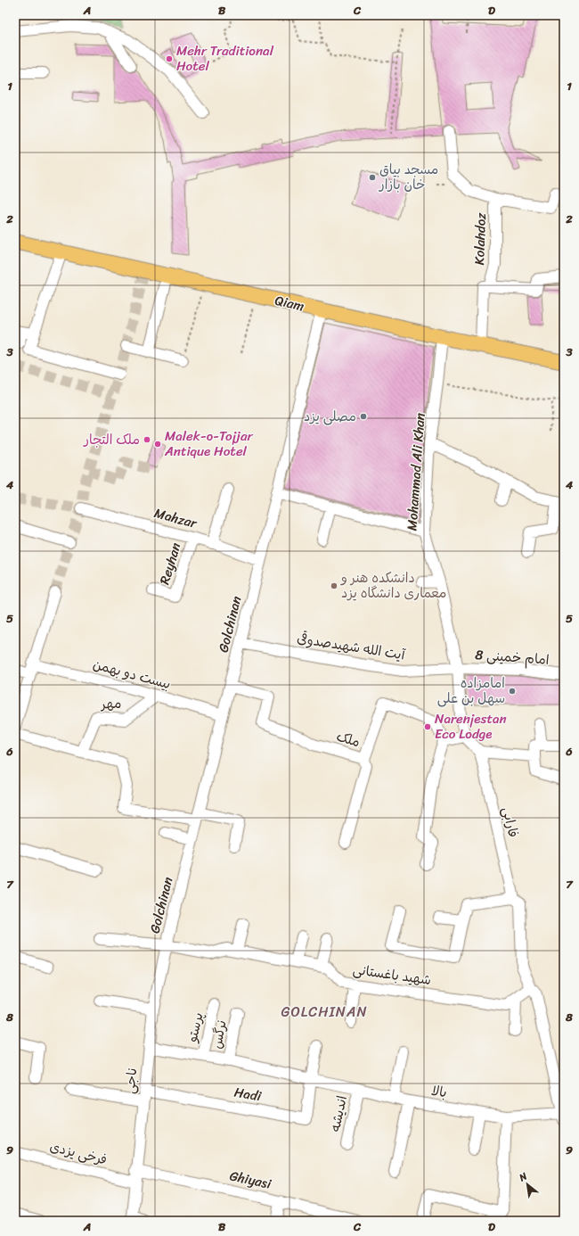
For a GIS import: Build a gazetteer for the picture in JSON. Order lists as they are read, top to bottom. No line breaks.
{"streets":{"main road":["Qiam"],"street":["Kolahdoz","Mohammad Ali Khan","Mahzar","Reyhan","Golchinan","آیت الله شهیدصدوقی","امام خمینی 8","بیست دو بهمن","مهر","ملک","فارابی","شهید باغستانی","پرستو","نرگس","ناجی","بالا","Hadi","اندیشه","فرخی یزدی","Ghiyasi"]},"crossings":[["Kolahdoz","Qiam"],["Qiam","Mohammad Ali Khan"],["Qiam","Golchinan"],["Mohammad Ali Khan","آیت الله شهیدصدوقی"],["Mohammad Ali Khan","امام خمینی 8"],["Mahzar","Reyhan"],["Mahzar","Golchinan"],["Golchinan","آیت الله شهیدصدوقی"],["Golchinan","بیست دو بهمن"],["Golchinan","ملک"],["Golchinan","شهید باغستانی"],["Golchinan","ناجی"],["آیت الله شهیدصدوقی","امام خمینی 8"],["بیست دو بهمن","مهر"],["فارابی","شهید باغستانی"],["شهید باغستانی","ناجی"],["پرستو","بالا"],["نرگس","بالا"],["ناجی","بالا"],["ناجی","Hadi"],["ناجی","فرخی یزدی"],["ناجی","Ghiyasi"],["بالا","Hadi"],["بالا","اندیشه"],["فرخی یزدی","Ghiyasi"]],"districts":["GOLCHINAN"],"places":["Mehr Traditional Hotel","مسجد بیاق خان بازار","مصلی یزد","ملک التجار","Malek-o-Tojjar Antique Hotel","دانشکده هنر و معماری دانشگاه یزد","امامزاده سهل بن علی","Narenjestan Eco Lodge"],"north":"top left","grid":{"columns":["A","B","C","D"],"rows":["1","2","3","4","5","6","7","8","9"]}}
